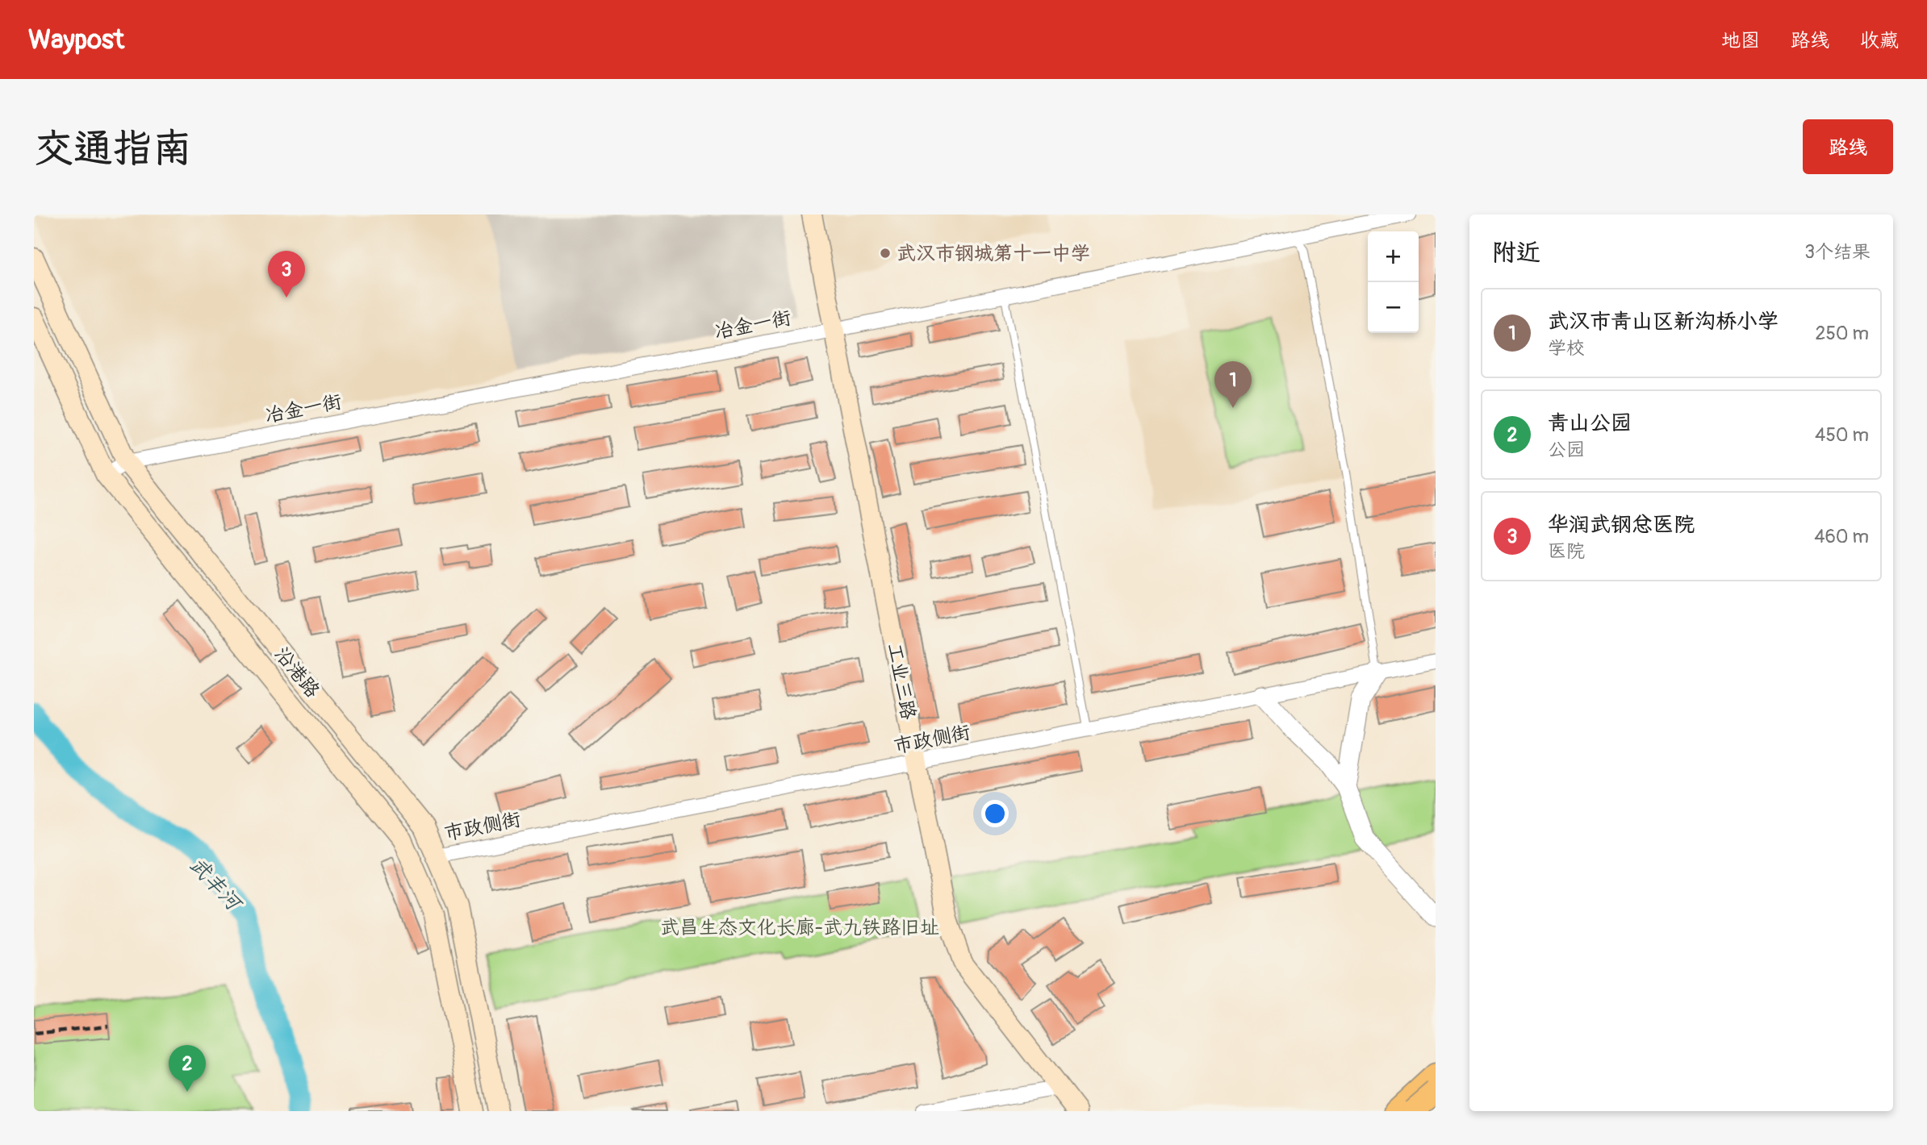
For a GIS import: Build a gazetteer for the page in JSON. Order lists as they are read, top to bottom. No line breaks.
{"streets":{"main road":["沿港路","工业三路"],"street":["冶金一街","市政侧街"]},"crossings":[["冶金一街","沿港路"],["冶金一街","工业三路"],["沿港路","市政侧街"],["工业三路","市政侧街"]],"water":["武丰河"],"parks":["武昌生态文化长廊-武九铁路旧址"],"places":["武汉市钢城第十一中学"],"page":{"header":"Waypost","nav":["地图","路线","收藏"],"buttons":"路线","title":"交通指南","heading":["附近","3个结果"],"map_buttons":["+","−"],"pins":["3","1","2"],"list":[{"mark":"1","name":"武汉市青山区新沟桥小学","note":"学校","value":"250 m"},{"mark":"2","name":"青山公园","note":"公园","value":"450 m"},{"mark":"3","name":"华润武钢总医院","note":"医院","value":"460 m"}]}}
